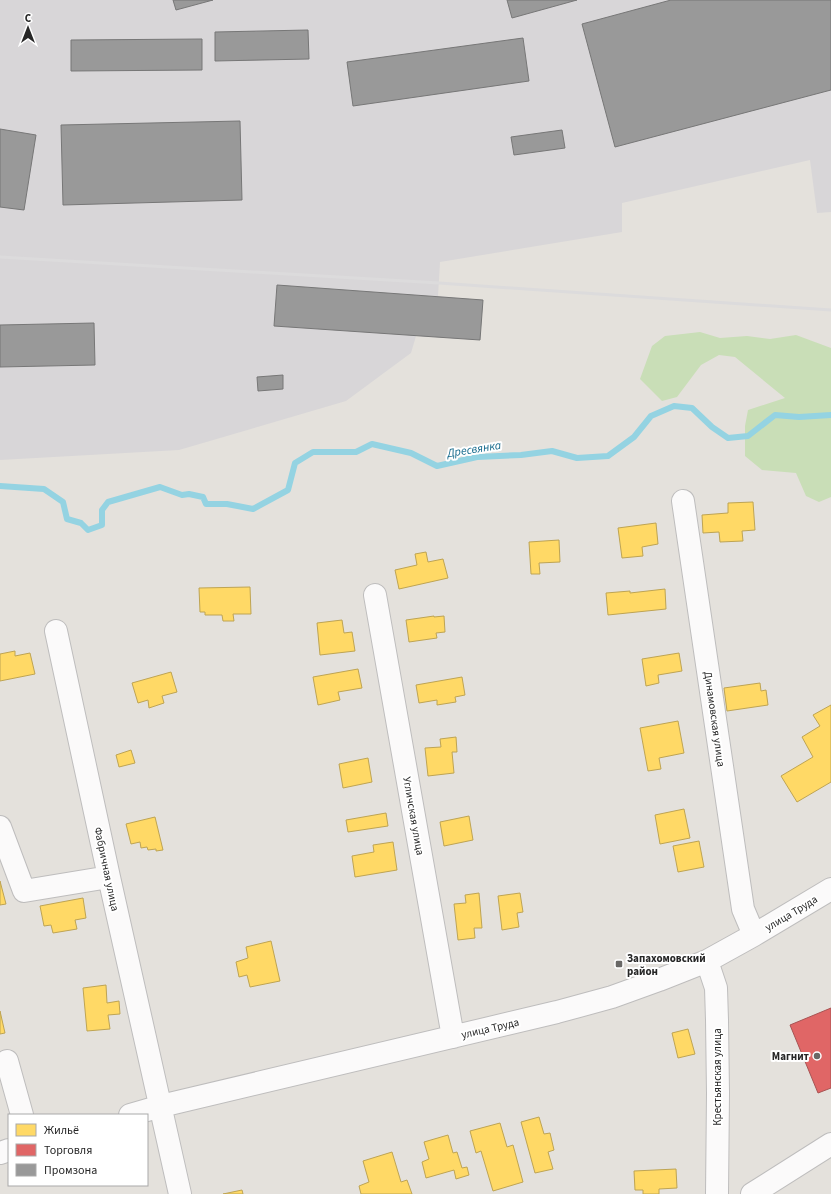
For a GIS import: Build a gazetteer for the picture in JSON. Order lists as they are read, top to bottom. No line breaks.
{"streets":{"street":["Динамовская улица","Угличская улица","Фабричная улица","улица Труда","Крестьянская улица"]},"crossings":[["Динамовская улица","улица Труда"],["Угличская улица","улица Труда"],["Фабричная улица","улица Труда"],["улица Труда","Крестьянская улица"]],"water":["Дресвянка"],"places":{"transit":["Запахомовский район"],"other":["Магнит"]},"legend":["Жильё","Торговля","Промзона"],"north":"top"}
